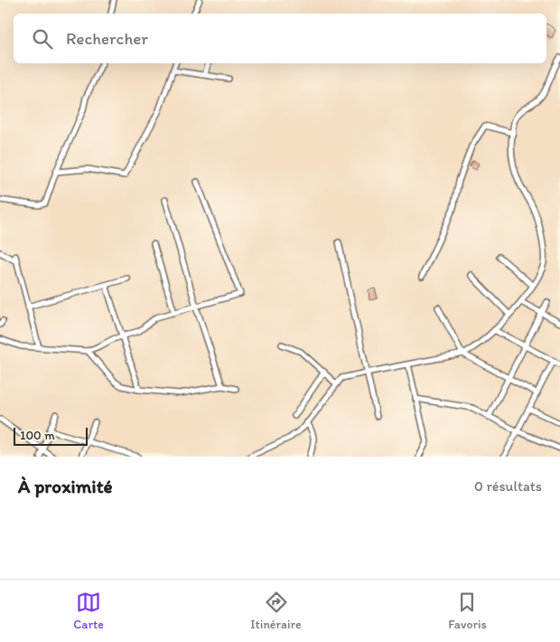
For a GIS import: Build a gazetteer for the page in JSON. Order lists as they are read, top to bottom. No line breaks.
{"scale_bar":"100 m","page":{"search":"Rechercher","scale":"100 m","heading":["À proximité","0 résultats"],"nav":["Carte","Itinéraire","Favoris"]}}
